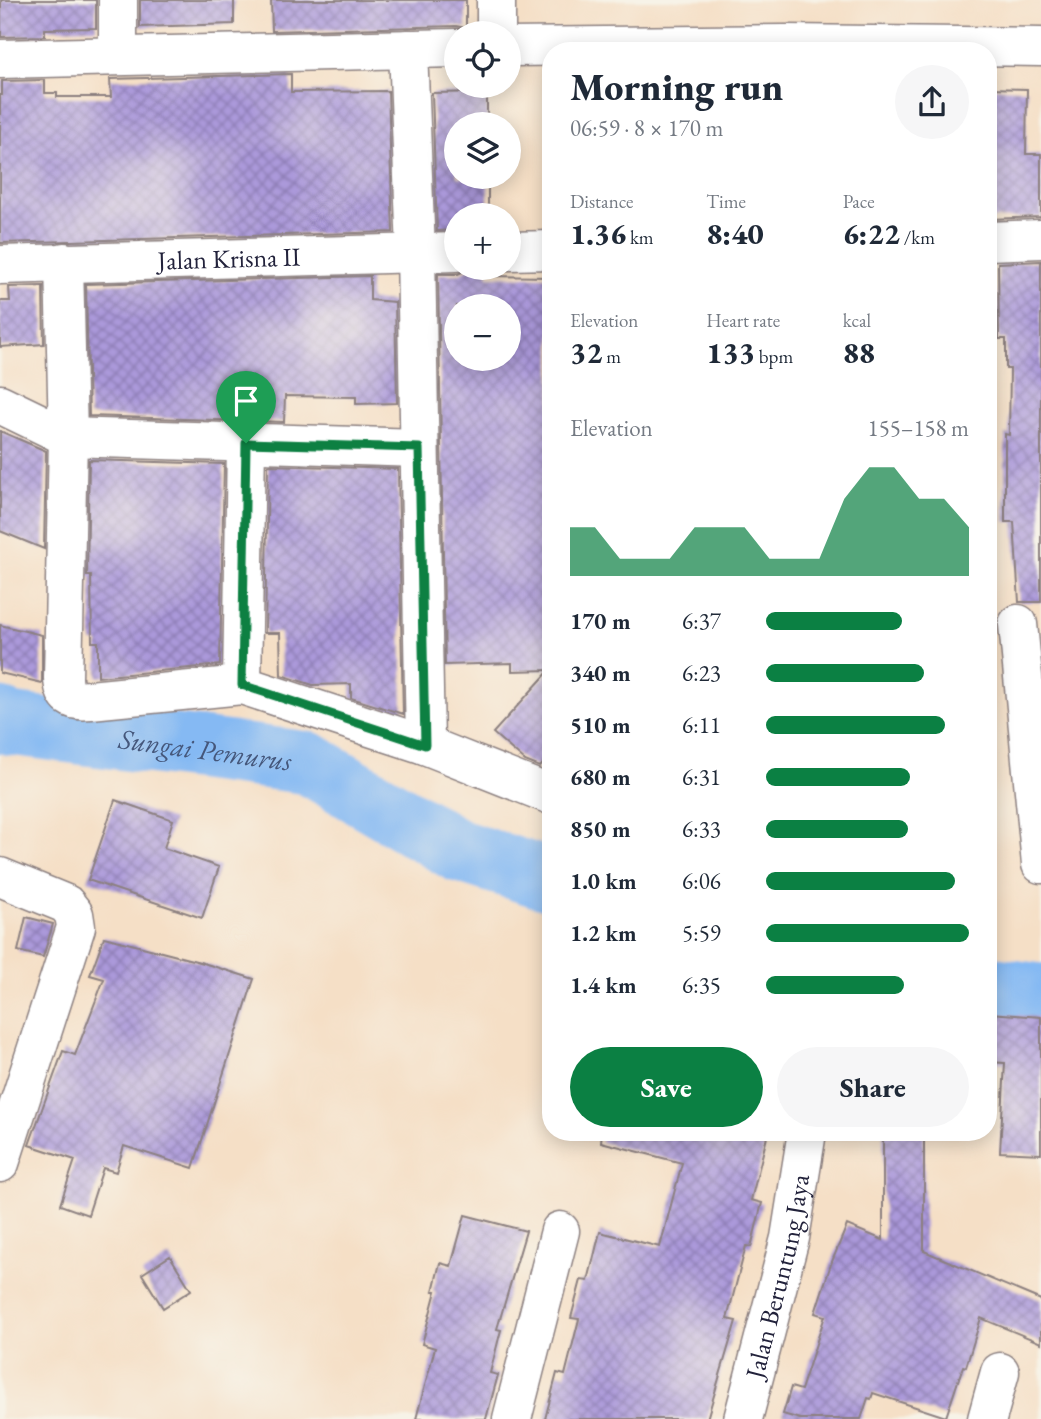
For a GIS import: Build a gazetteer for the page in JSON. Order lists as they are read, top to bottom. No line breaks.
{"streets":{"street":["Jalan Krisna II","Jalan Beruntung Jaya"]},"water":["Sungai Pemurus"],"page":{"map_buttons":["+","−"],"heading":["Morning run","06:59 · 8 × 170 m"],"stats":[["Distance","1.36 km"],["Time","8:40"],["Pace","6:22 /km"],["Elevation","32 m"],["Heart rate","133 bpm"],["kcal","88"]],"chart":["Elevation","155–158 m"],"list":[{"name":"170 m","note":"6:37"},{"name":"340 m","note":"6:23"},{"name":"510 m","note":"6:11"},{"name":"680 m","note":"6:31"},{"name":"850 m","note":"6:33"},{"name":"1.0 km","note":"6:06"},{"name":"1.2 km","note":"5:59"},{"name":"1.4 km","note":"6:35"}],"buttons":["Save","Share"]}}
